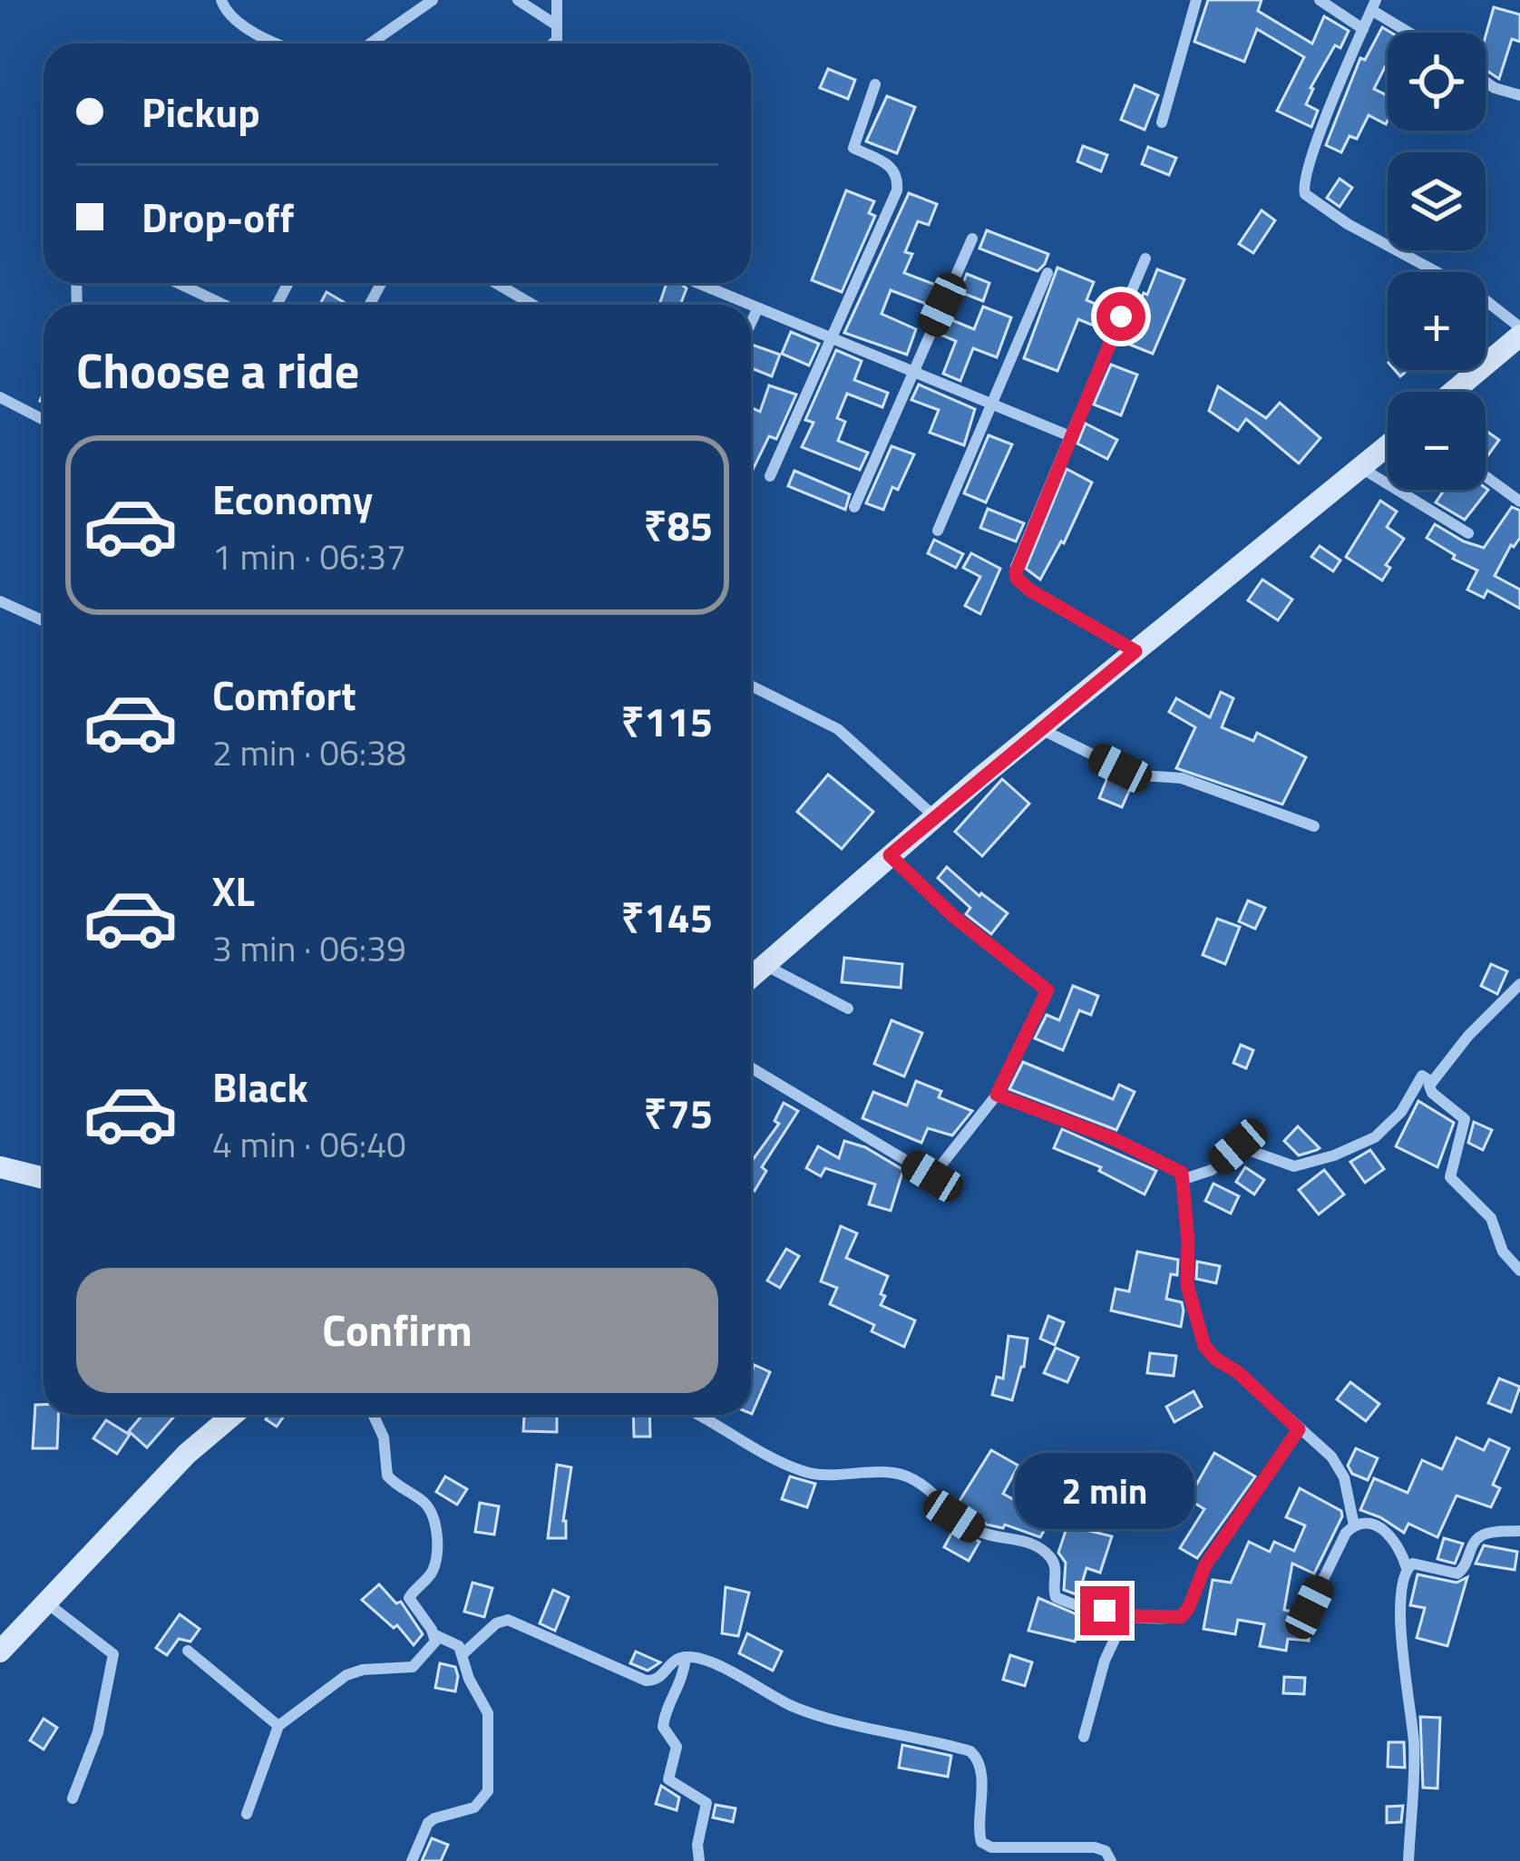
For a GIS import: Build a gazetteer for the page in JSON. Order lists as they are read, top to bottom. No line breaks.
{"page":{"map_buttons":["+","−"],"banner":["Pickup","Drop-off"],"heading":"Choose a ride","list":[{"name":"Economy","note":"1 min · 06:37","value":"₹85"},{"name":"Comfort","note":"2 min · 06:38","value":"₹115"},{"name":"XL","note":"3 min · 06:39","value":"₹145"},{"name":"Black","note":"4 min · 06:40","value":"₹75"}],"buttons":"Confirm","bubble":"2 min"}}
